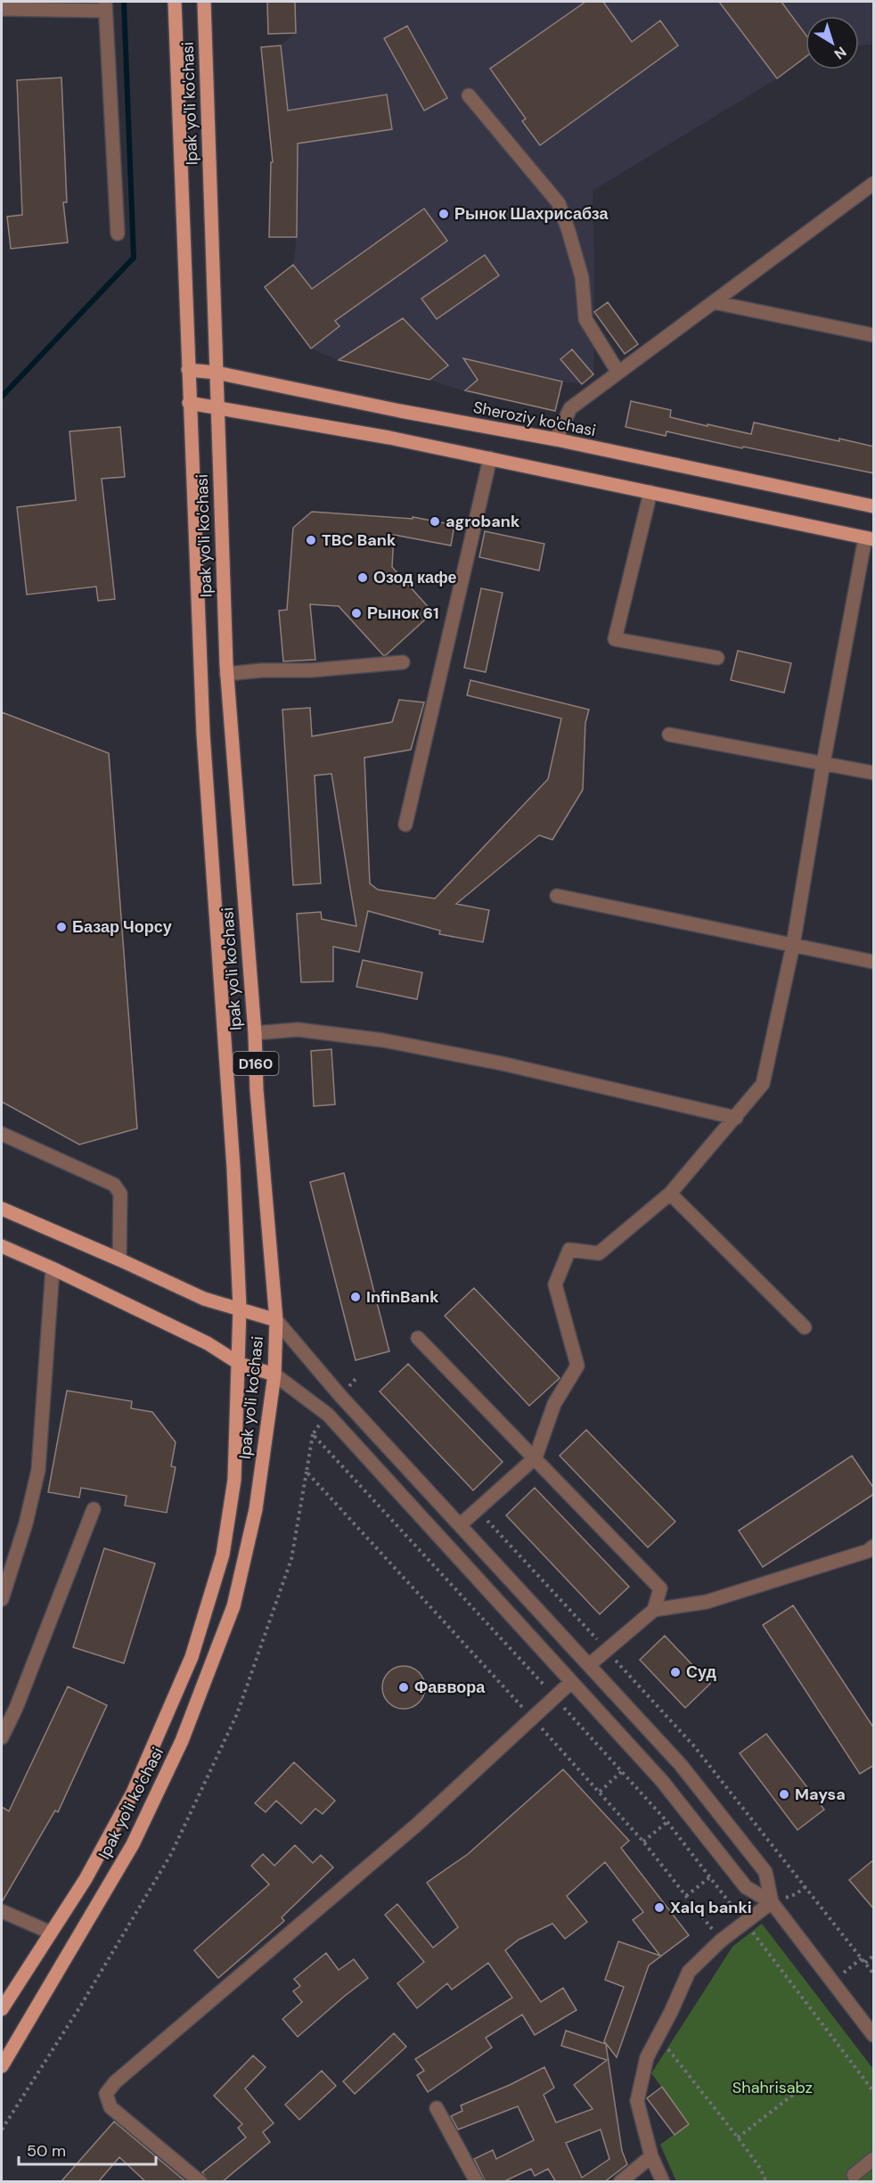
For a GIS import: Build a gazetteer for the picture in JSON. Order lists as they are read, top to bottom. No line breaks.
{"streets":{"main road":["Ipak yo'li ko'chasi","Sheroziy ko'chasi","D160"]},"crossings":[["Ipak yo'li ko'chasi","Sheroziy ko'chasi"]],"parks":["Shahrisabz"],"places":["Рынок Шахрисабза","agrobank","TBC Bank","Озод кафе","Рынок 61","Базар Чорсу","InfinBank","Суд","Фаввора","Maysa","Xalq banki"],"scale_bar":"50 m","north":"bottom right"}
